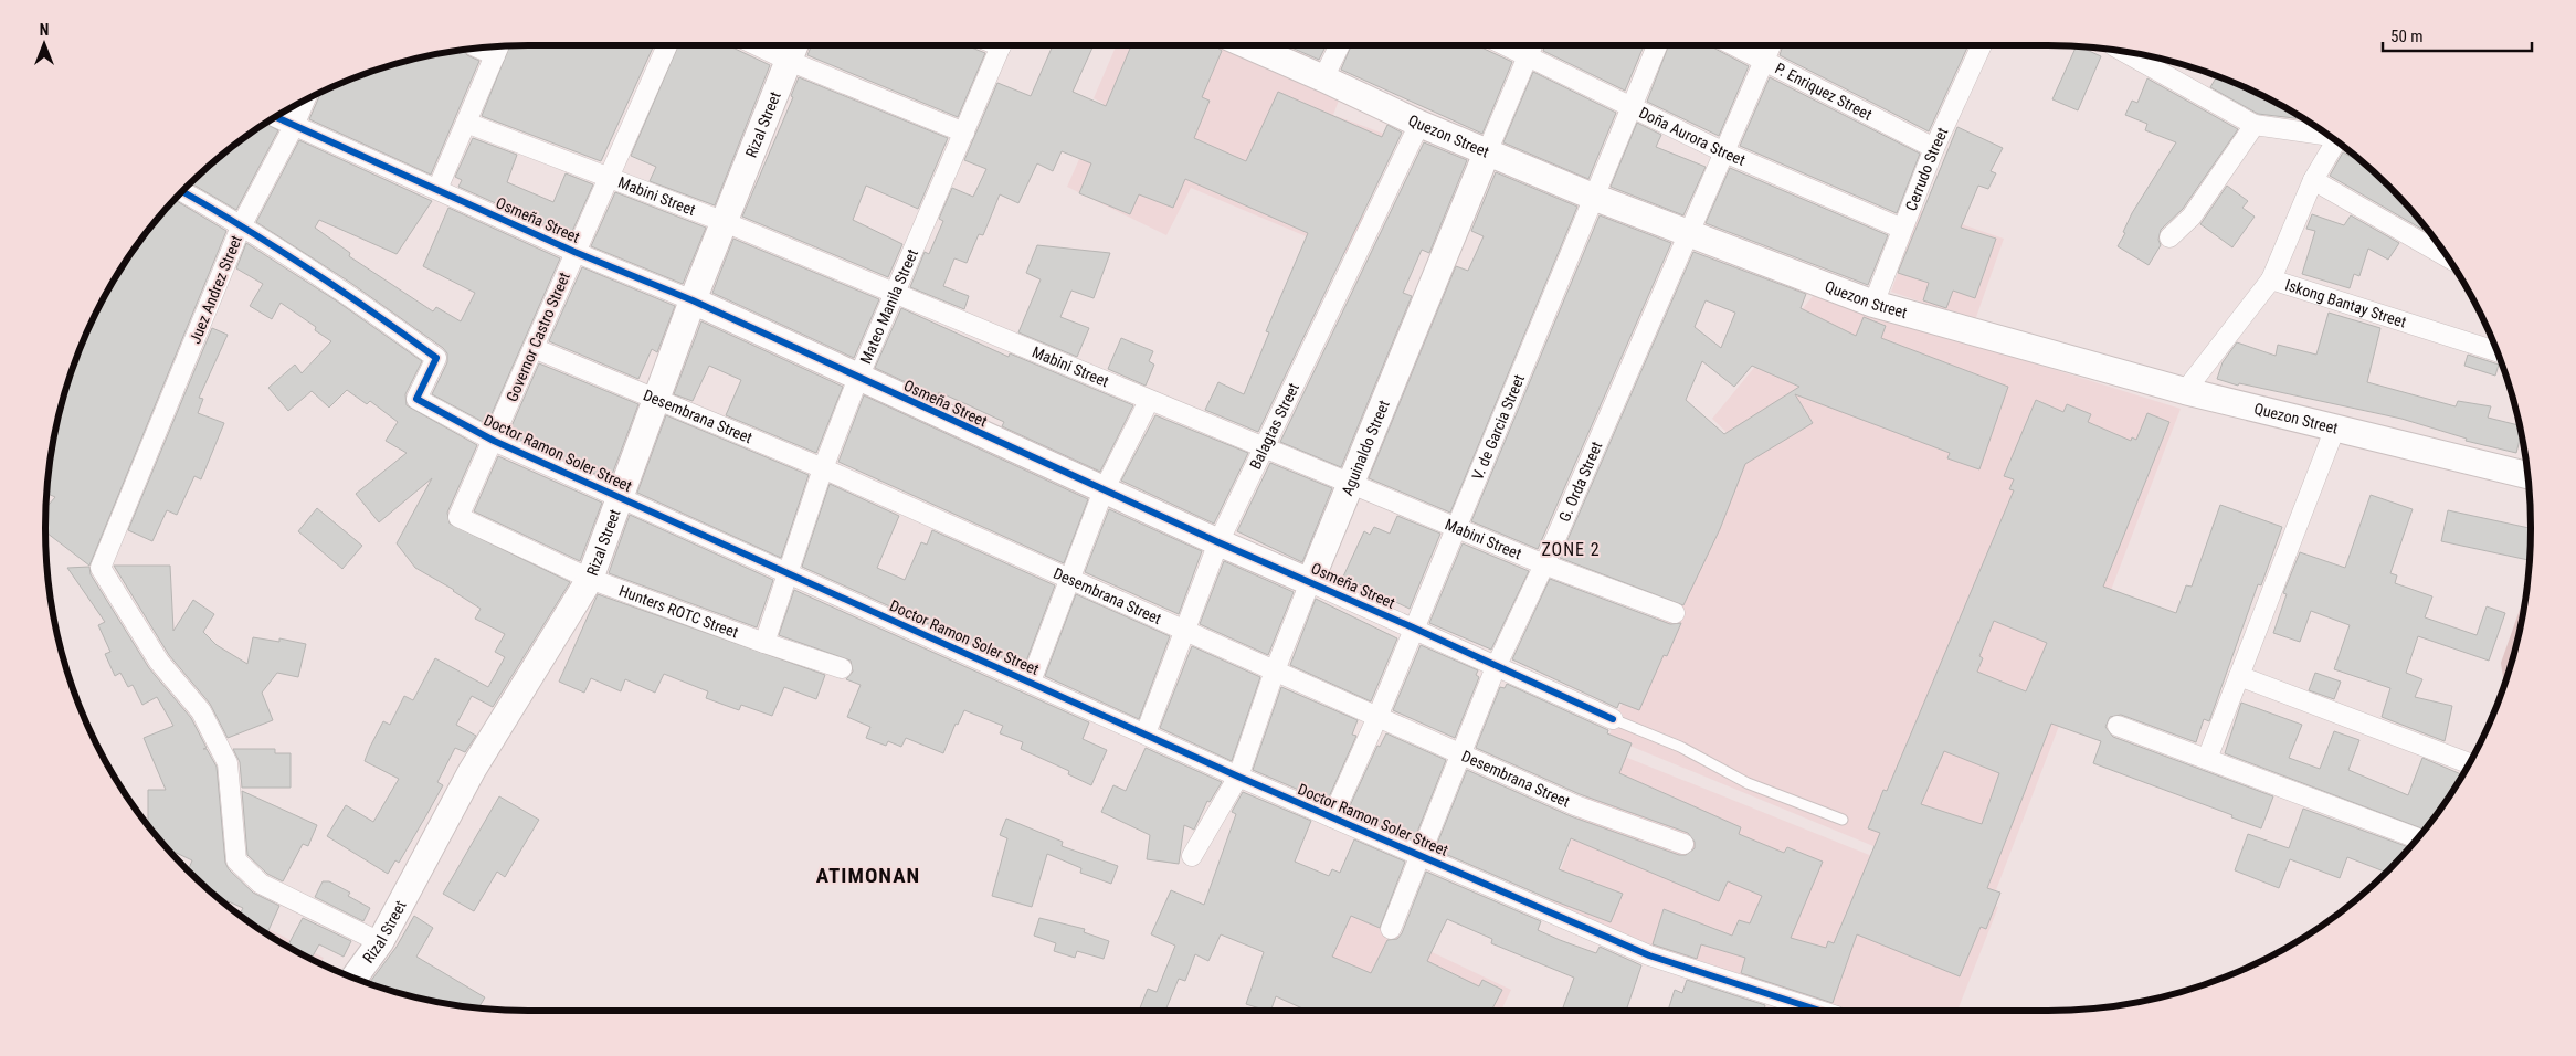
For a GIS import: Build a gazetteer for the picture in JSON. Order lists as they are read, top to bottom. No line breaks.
{"streets":{"main road":["Rizal Street","Quezon Street","Osmeña Street","Aguinaldo Street"],"street":["P. Enriquez Street","Doña Aurora Street","Cerrudo Street","Mabini Street","Juez Andrez Street","Iskong Bantay Street","Mateo Manila Street","Governor Castro Street","Desembrana Street","Balagtas Street","V. de Garcia Street","Doctor Ramon Soler Street","G. Orda Street","Hunters ROTC Street"]},"crossings":[["P. Enriquez Street","Cerrudo Street"],["P. Enriquez Street","G. Orda Street"],["Rizal Street","Mabini Street"],["Rizal Street","Osmeña Street"],["Rizal Street","Juez Andrez Street"],["Rizal Street","Desembrana Street"],["Rizal Street","Doctor Ramon Soler Street"],["Rizal Street","Hunters ROTC Street"],["Doña Aurora Street","Cerrudo Street"],["Doña Aurora Street","V. de Garcia Street"],["Doña Aurora Street","Aguinaldo Street"],["Doña Aurora Street","G. Orda Street"],["Quezon Street","Cerrudo Street"],["Quezon Street","Balagtas Street"],["Quezon Street","V. de Garcia Street"],["Quezon Street","Aguinaldo Street"],["Quezon Street","G. Orda Street"],["Mabini Street","Mateo Manila Street"],["Mabini Street","Governor Castro Street"],["Mabini Street","Balagtas Street"],["Mabini Street","V. de Garcia Street"],["Mabini Street","Aguinaldo Street"],["Mabini Street","G. Orda Street"],["Osmeña Street","Juez Andrez Street"],["Osmeña Street","Mateo Manila Street"],["Osmeña Street","Governor Castro Street"],["Osmeña Street","Balagtas Street"],["Osmeña Street","V. de Garcia Street"],["Osmeña Street","Aguinaldo Street"],["Osmeña Street","G. Orda Street"],["Juez Andrez Street","Doctor Ramon Soler Street"],["Mateo Manila Street","Desembrana Street"],["Mateo Manila Street","Doctor Ramon Soler Street"],["Mateo Manila Street","Hunters ROTC Street"],["Governor Castro Street","Desembrana Street"],["Governor Castro Street","Doctor Ramon Soler Street"],["Governor Castro Street","Hunters ROTC Street"],["Desembrana Street","Balagtas Street"],["Desembrana Street","V. de Garcia Street"],["Desembrana Street","Aguinaldo Street"],["Desembrana Street","G. Orda Street"],["Balagtas Street","Doctor Ramon Soler Street"],["V. de Garcia Street","Doctor Ramon Soler Street"],["Aguinaldo Street","Doctor Ramon Soler Street"],["Doctor Ramon Soler Street","G. Orda Street"]],"districts":["ZONE 2","ATIMONAN"],"scale_bar":"50 m","north":"top"}
